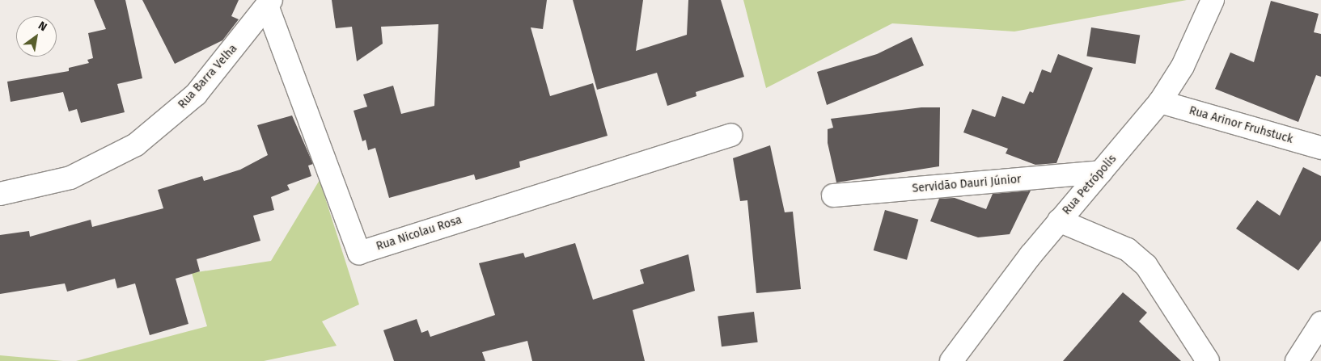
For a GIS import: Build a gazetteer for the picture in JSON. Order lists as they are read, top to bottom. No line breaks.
{"streets":{"street":["Rua Barra Velha","Rua Arinor Fruhstuck","Servidão Dauri Júnior","Rua Petrópolis","Rua Nicolau Rosa"]},"crossings":[["Rua Barra Velha","Rua Nicolau Rosa"],["Rua Arinor Fruhstuck","Rua Petrópolis"],["Servidão Dauri Júnior","Rua Petrópolis"]],"north":"top right"}
